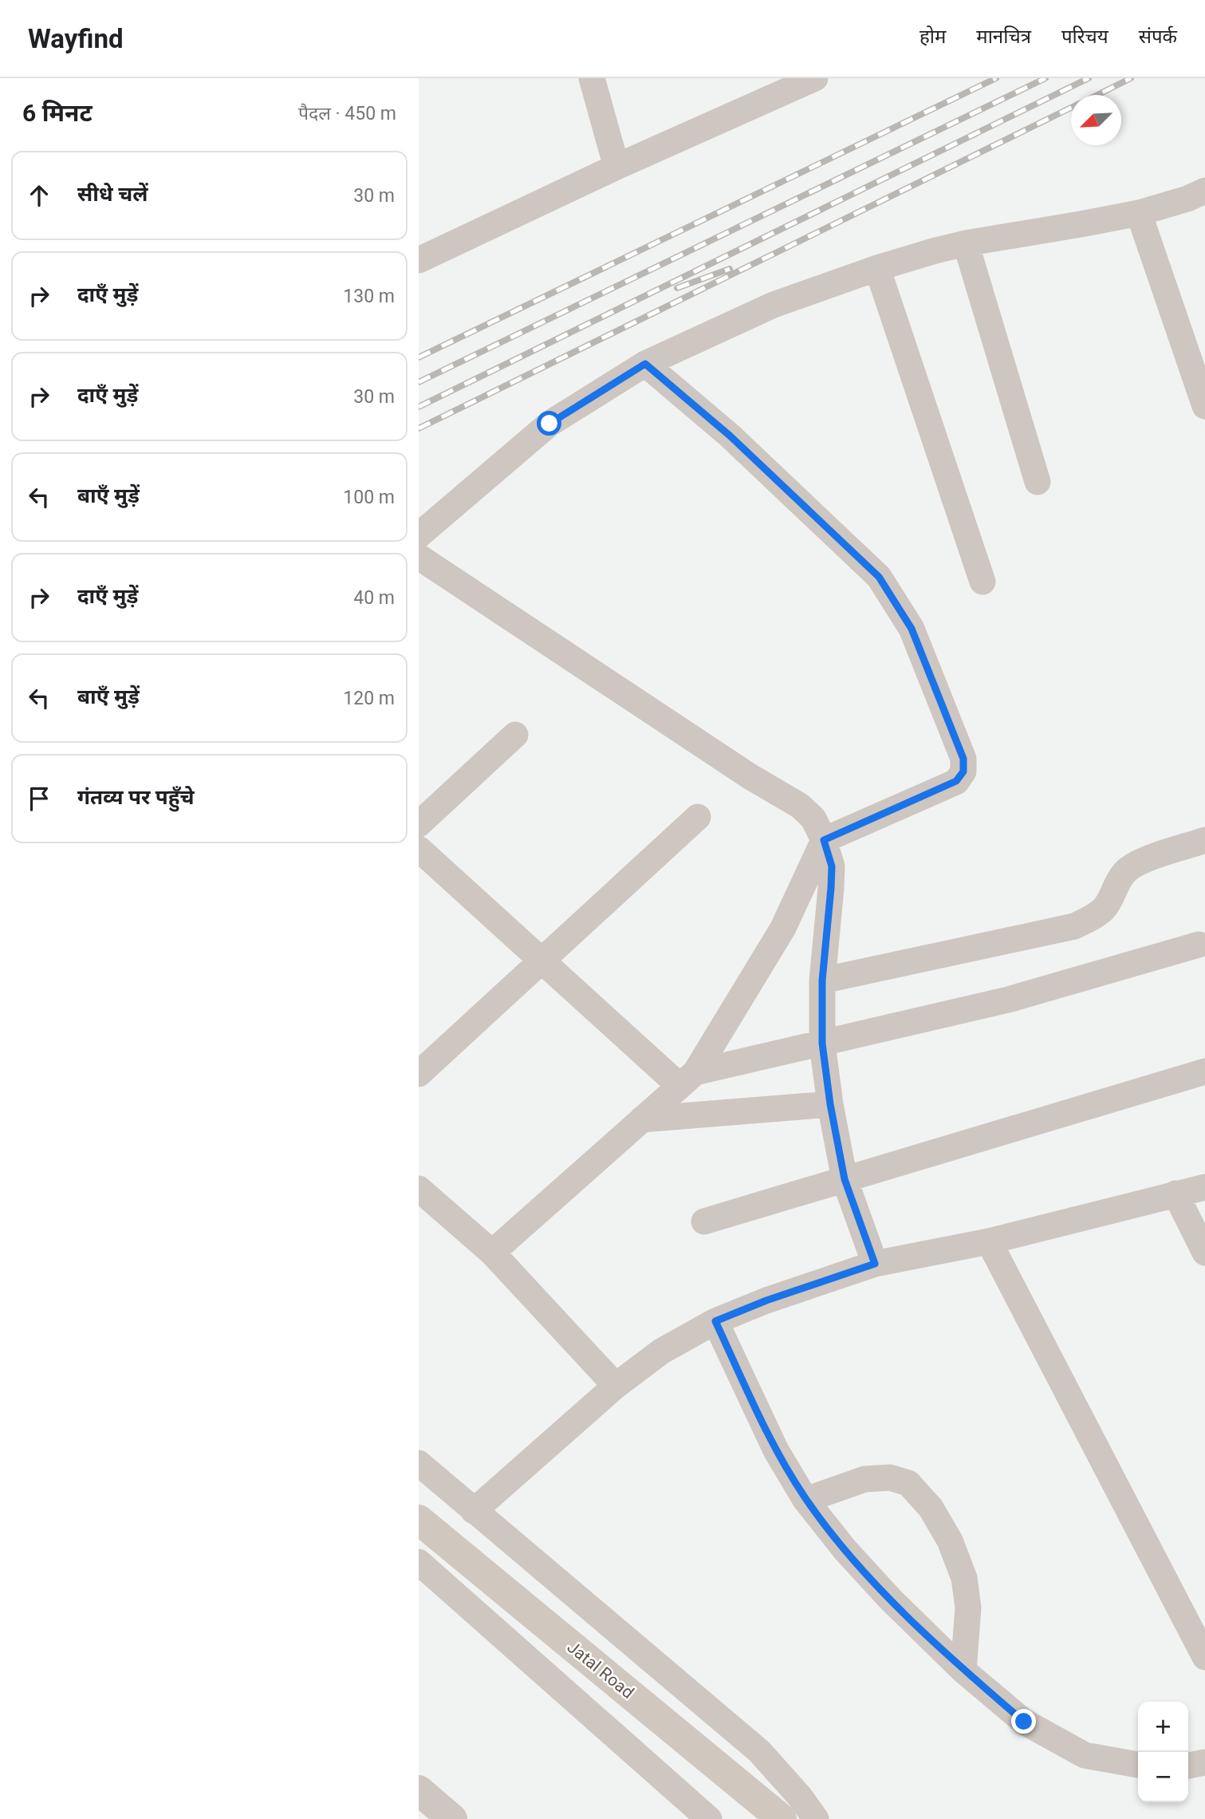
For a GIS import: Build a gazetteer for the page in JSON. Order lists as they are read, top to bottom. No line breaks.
{"streets":{"main road":["Jatal Road"]},"north":"bottom left","page":{"header":"Wayfind","nav":["होम","मानचित्र","परिचय","संपर्क"],"heading":["6 मिनट","पैदल · 450 m"],"list":[["सीधे चलें","30 m"],["दाएँ मुड़ें","130 m"],["दाएँ मुड़ें","30 m"],["बाएँ मुड़ें","100 m"],["दाएँ मुड़ें","40 m"],["बाएँ मुड़ें","120 m"],"गंतव्य पर पहुँचे"],"map_buttons":["+","−"]}}
